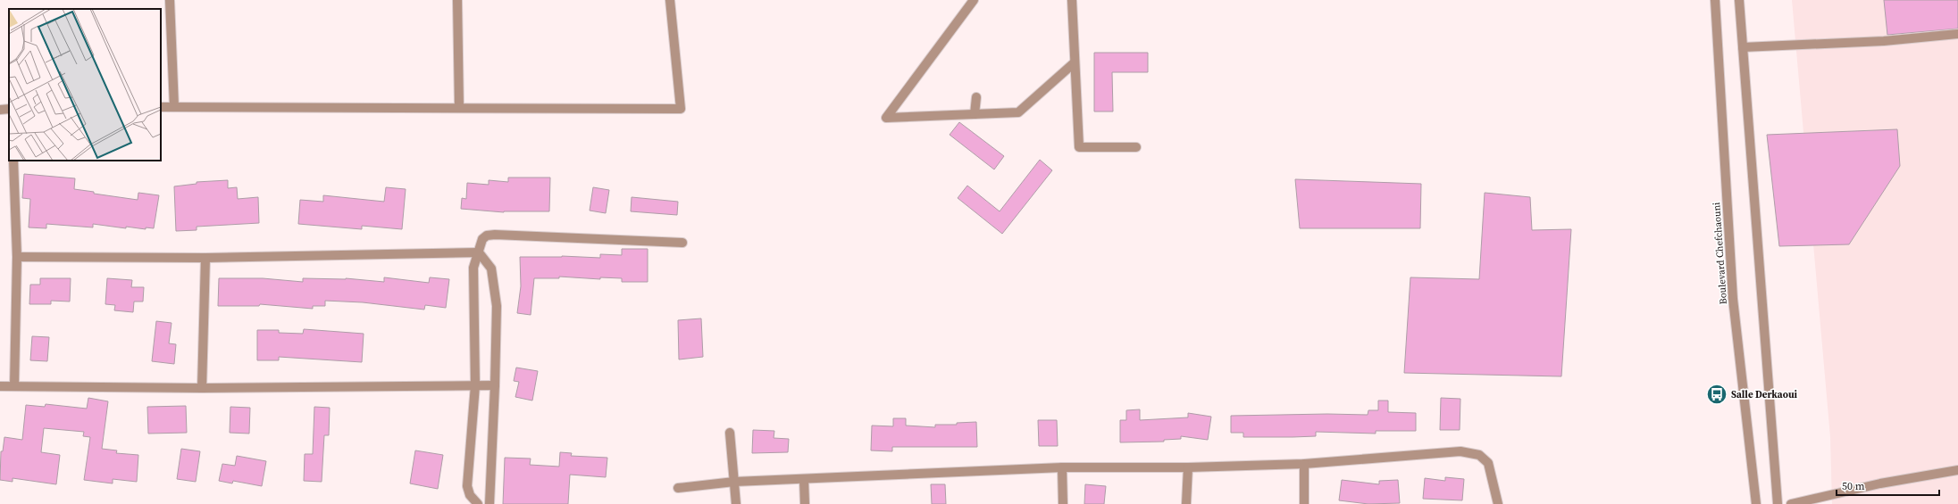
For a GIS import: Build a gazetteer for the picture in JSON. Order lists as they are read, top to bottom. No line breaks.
{"streets":{"street":["Boulevard Chefchaouni"]},"places":{"bus stop":["Salle Derkaoui"]},"scale_bar":"50 m"}
